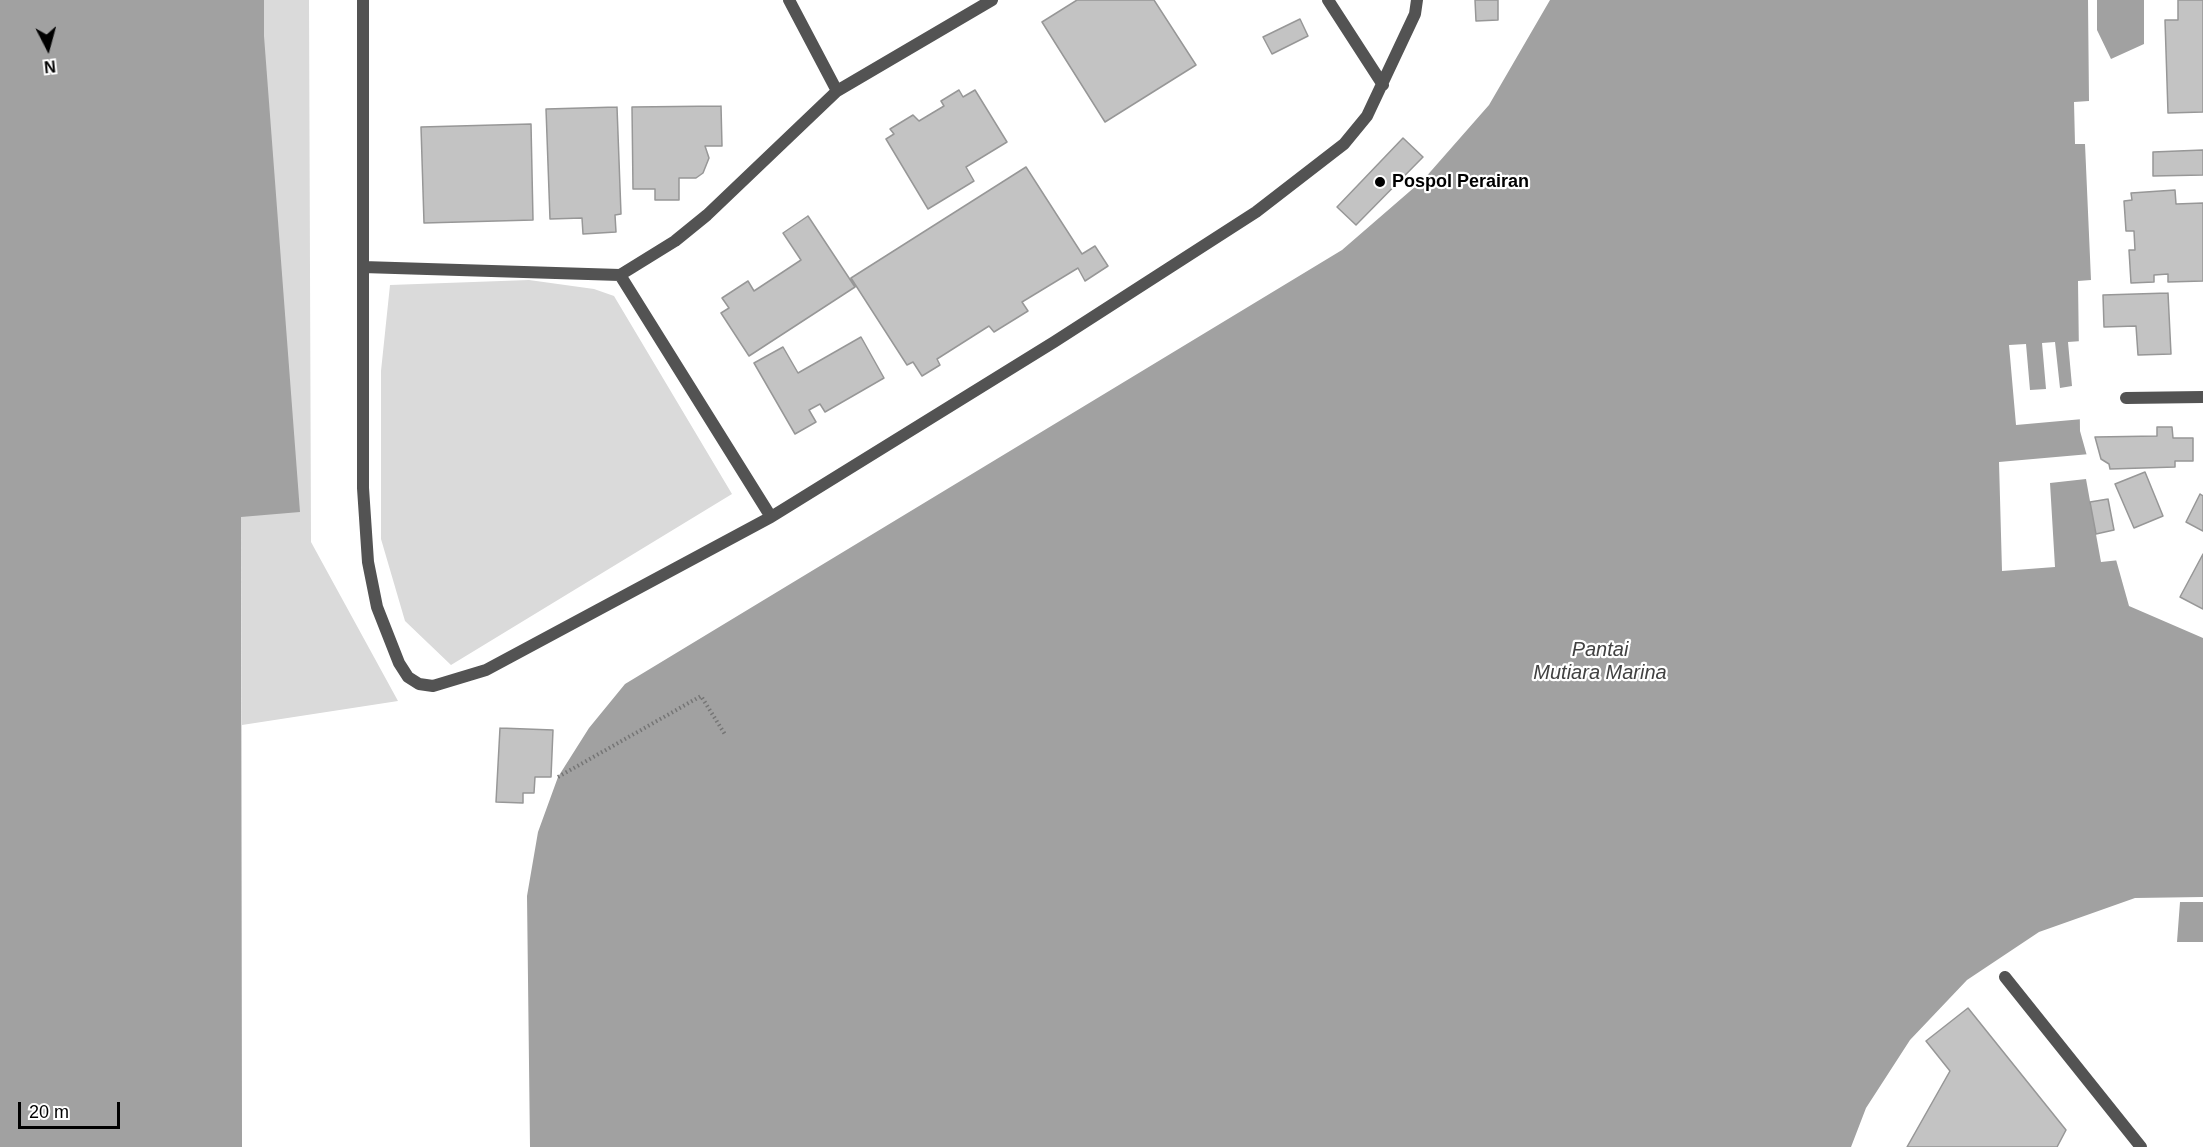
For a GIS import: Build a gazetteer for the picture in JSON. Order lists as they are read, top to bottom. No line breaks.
{"water":["Pantai Mutiara Marina"],"places":["Pospol Perairan"],"scale_bar":"20 m","north":"bottom"}
